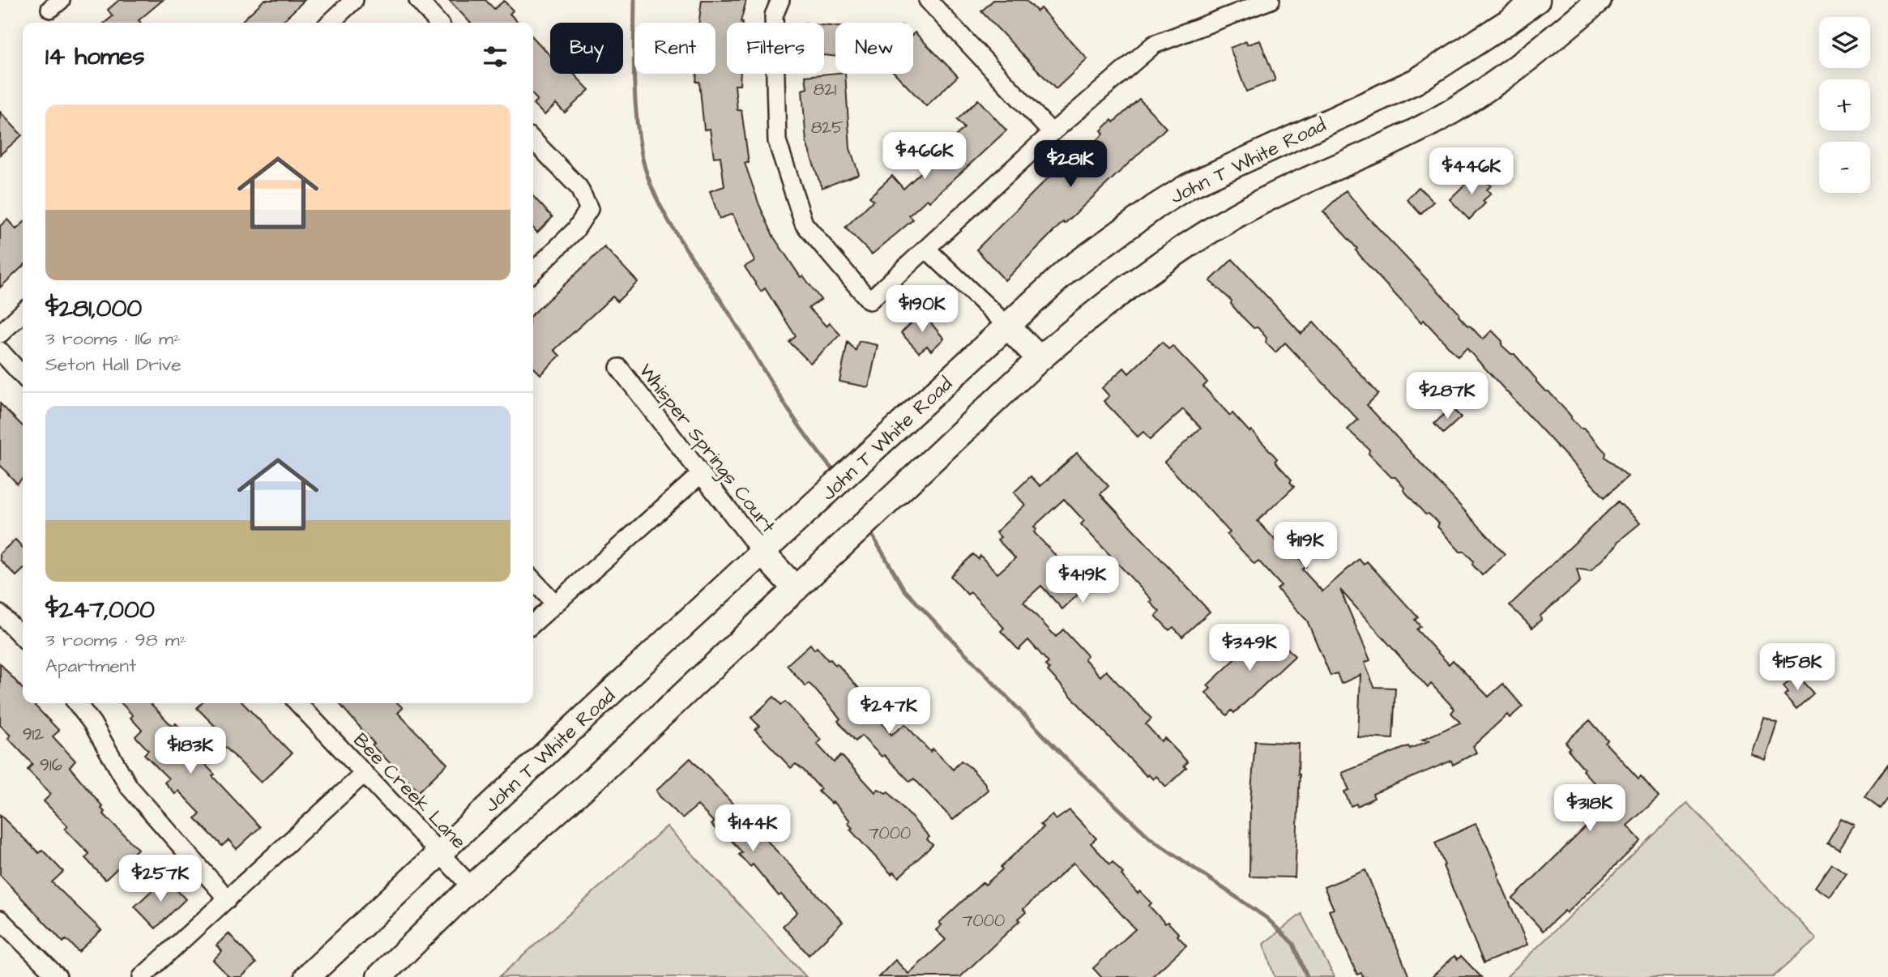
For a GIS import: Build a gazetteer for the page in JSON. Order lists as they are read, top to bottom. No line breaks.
{"streets":{"main road":["John T White Road"],"street":["Whisper Springs Court","Bee Creek Lane"]},"crossings":[["John T White Road","Whisper Springs Court"],["John T White Road","Bee Creek Lane"]],"house_numbers":["821","825","912","916","7000","7000"],"page":{"map_buttons":["+","−"],"chip":["Buy","Rent","Filters","New"],"heading":"14 homes","list":[{"name":"$281,000","note":"3 rooms · 116 m² · Seton Hall Drive"},{"name":"$247,000","note":"3 rooms · 98 m² · Apartment"}],"price":["$466K","$281K","$446K","$190K","$287K","$119K","$419K","$349K","$158K","$247K","$183K","$318K","$144K","$257K"]}}
